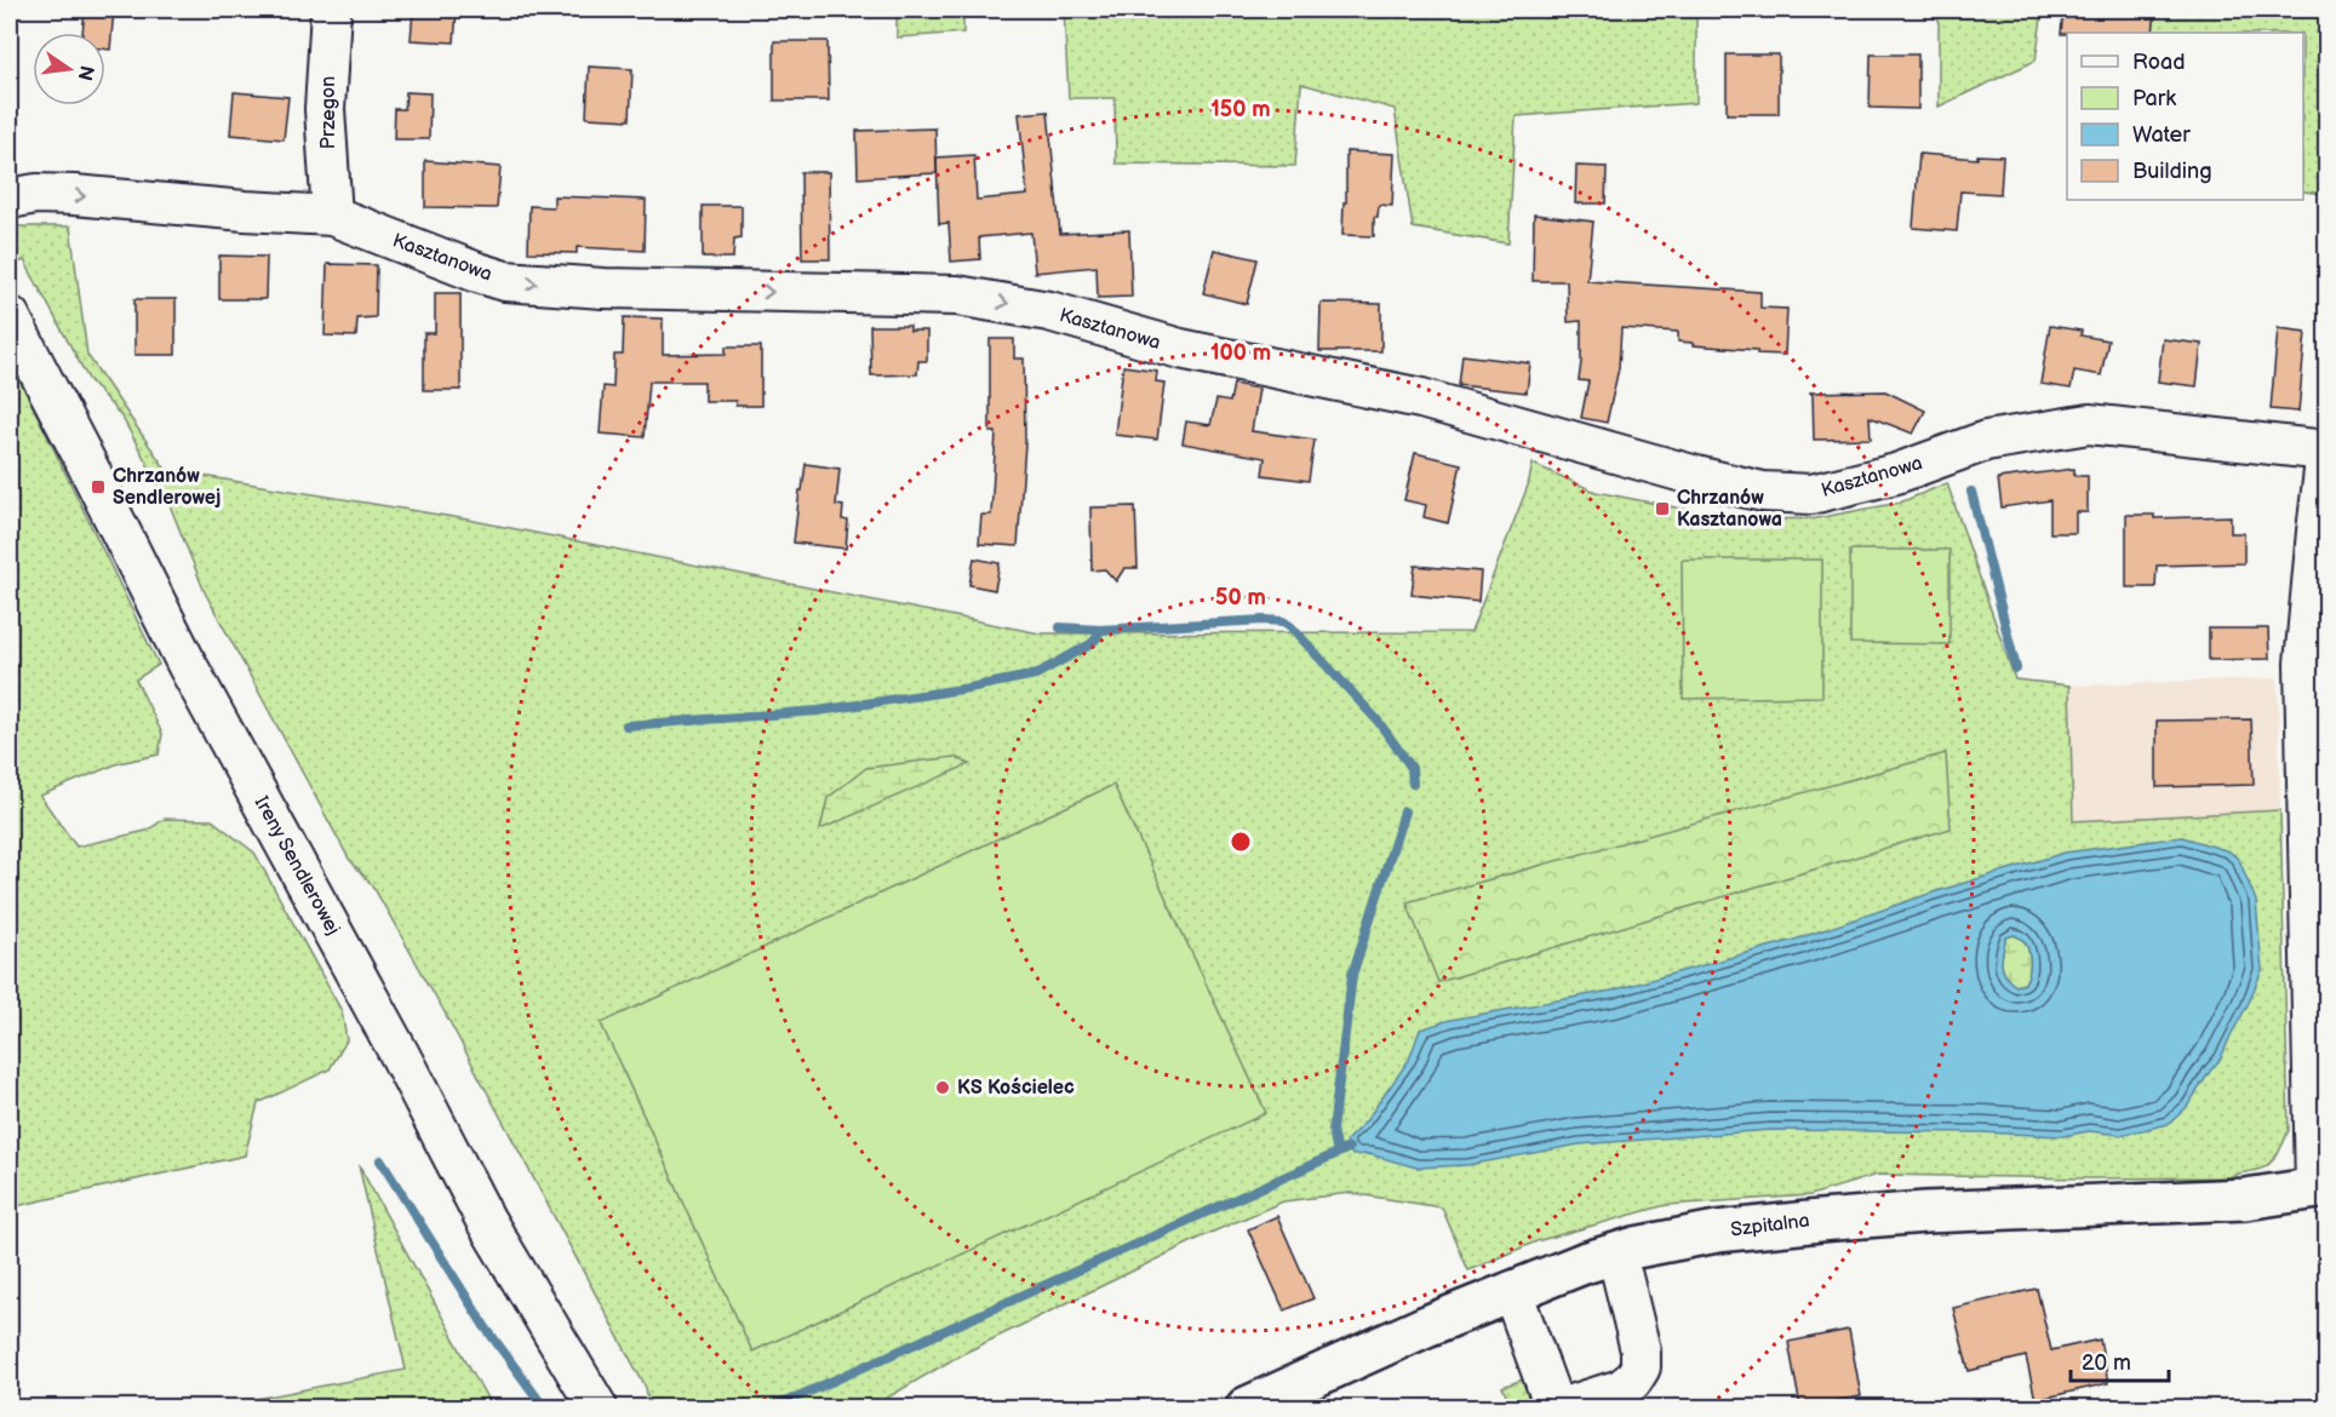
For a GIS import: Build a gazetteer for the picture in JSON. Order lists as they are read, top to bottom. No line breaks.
{"streets":{"main road":["Szpitalna"],"street":["Przegon","Kasztanowa","Ireny Sendlerowej"]},"crossings":[["Przegon","Kasztanowa"]],"one_way":["Kasztanowa"],"places":{"transit":["Chrzanów Sendlerowej","Chrzanów Kasztanowa"],"other":["KS Kościelec"]},"legend":["Road","Park","Water","Building"],"scale_bar":"20 m","north":"right","rings":["150 m","100 m","50 m"]}
